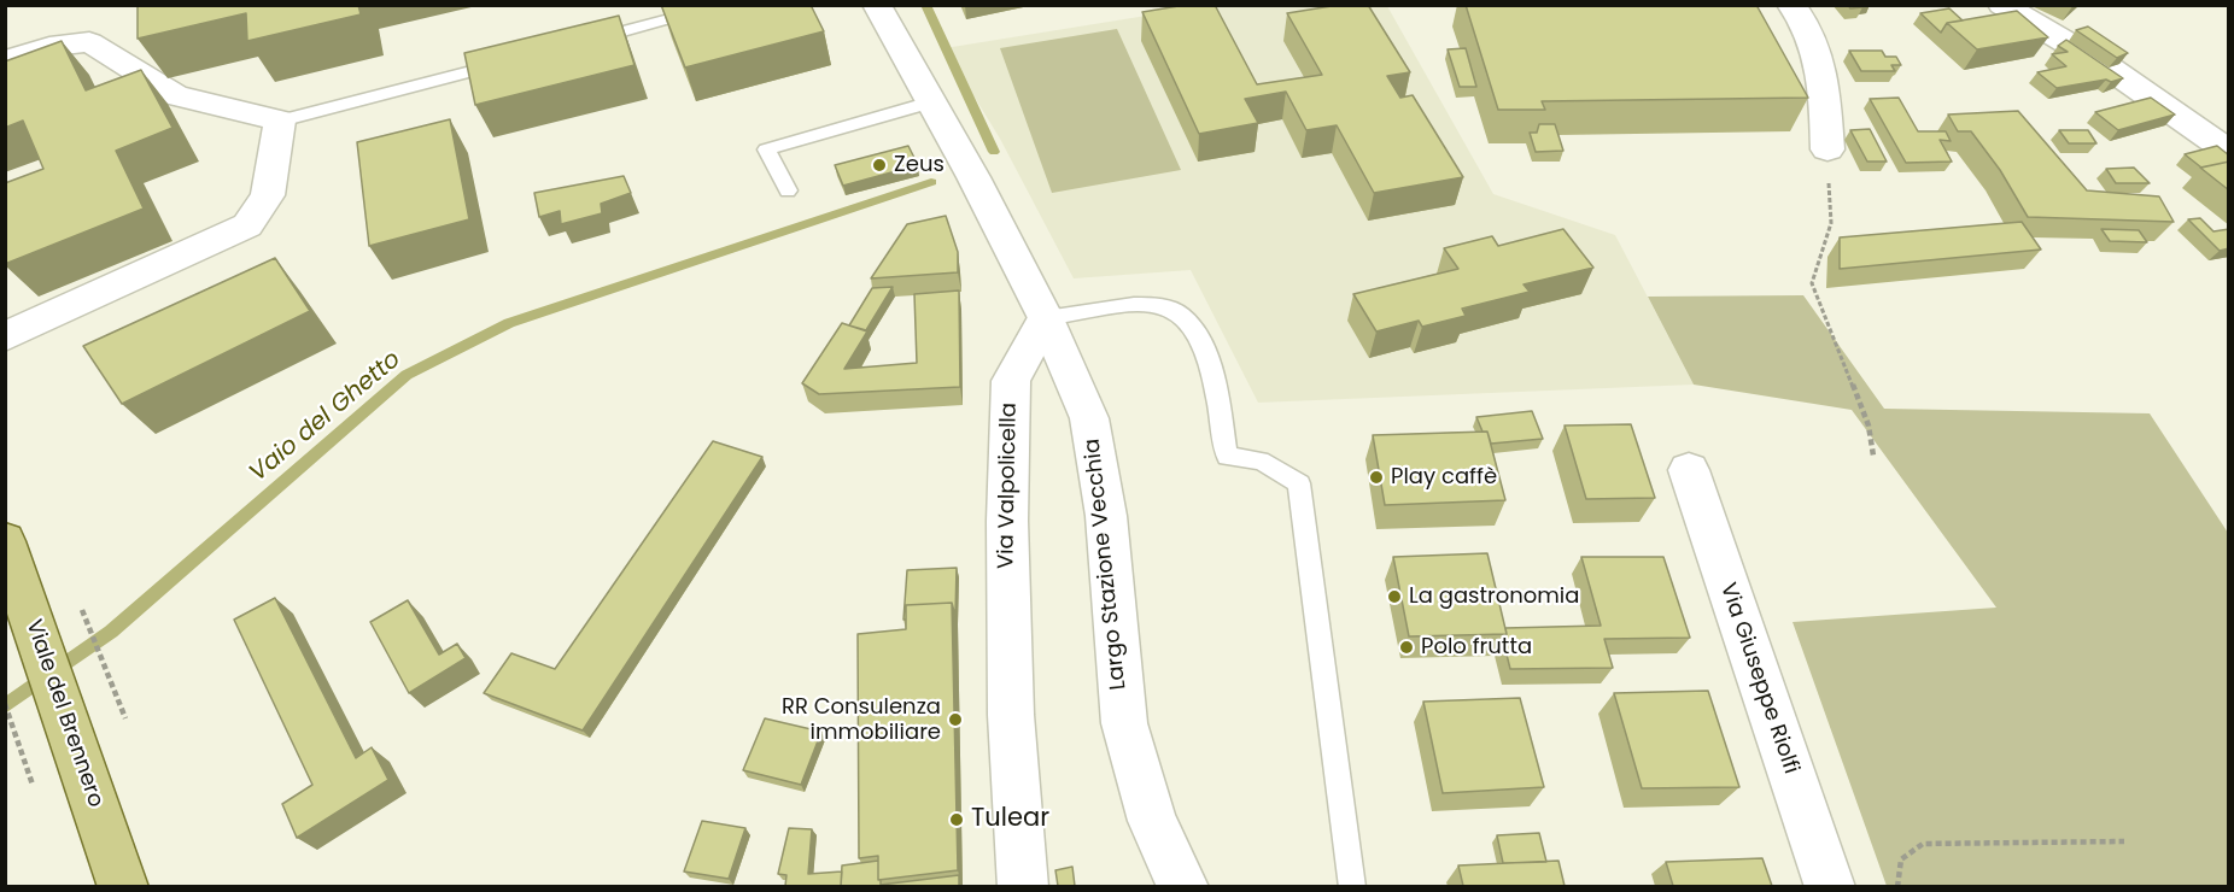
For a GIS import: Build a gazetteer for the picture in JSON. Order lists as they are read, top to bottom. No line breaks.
{"streets":{"main road":["Viale del Brennero"],"street":["Via Valpolicella","Largo Stazione Vecchia","Via Giuseppe Riolfi"]},"crossings":[["Via Valpolicella","Largo Stazione Vecchia"]],"water":["Vaio del Ghetto"],"places":["Zeus","Play caffè","La gastronomia","Polo frutta","RR Consulenza immobiliare","Tulear"]}
